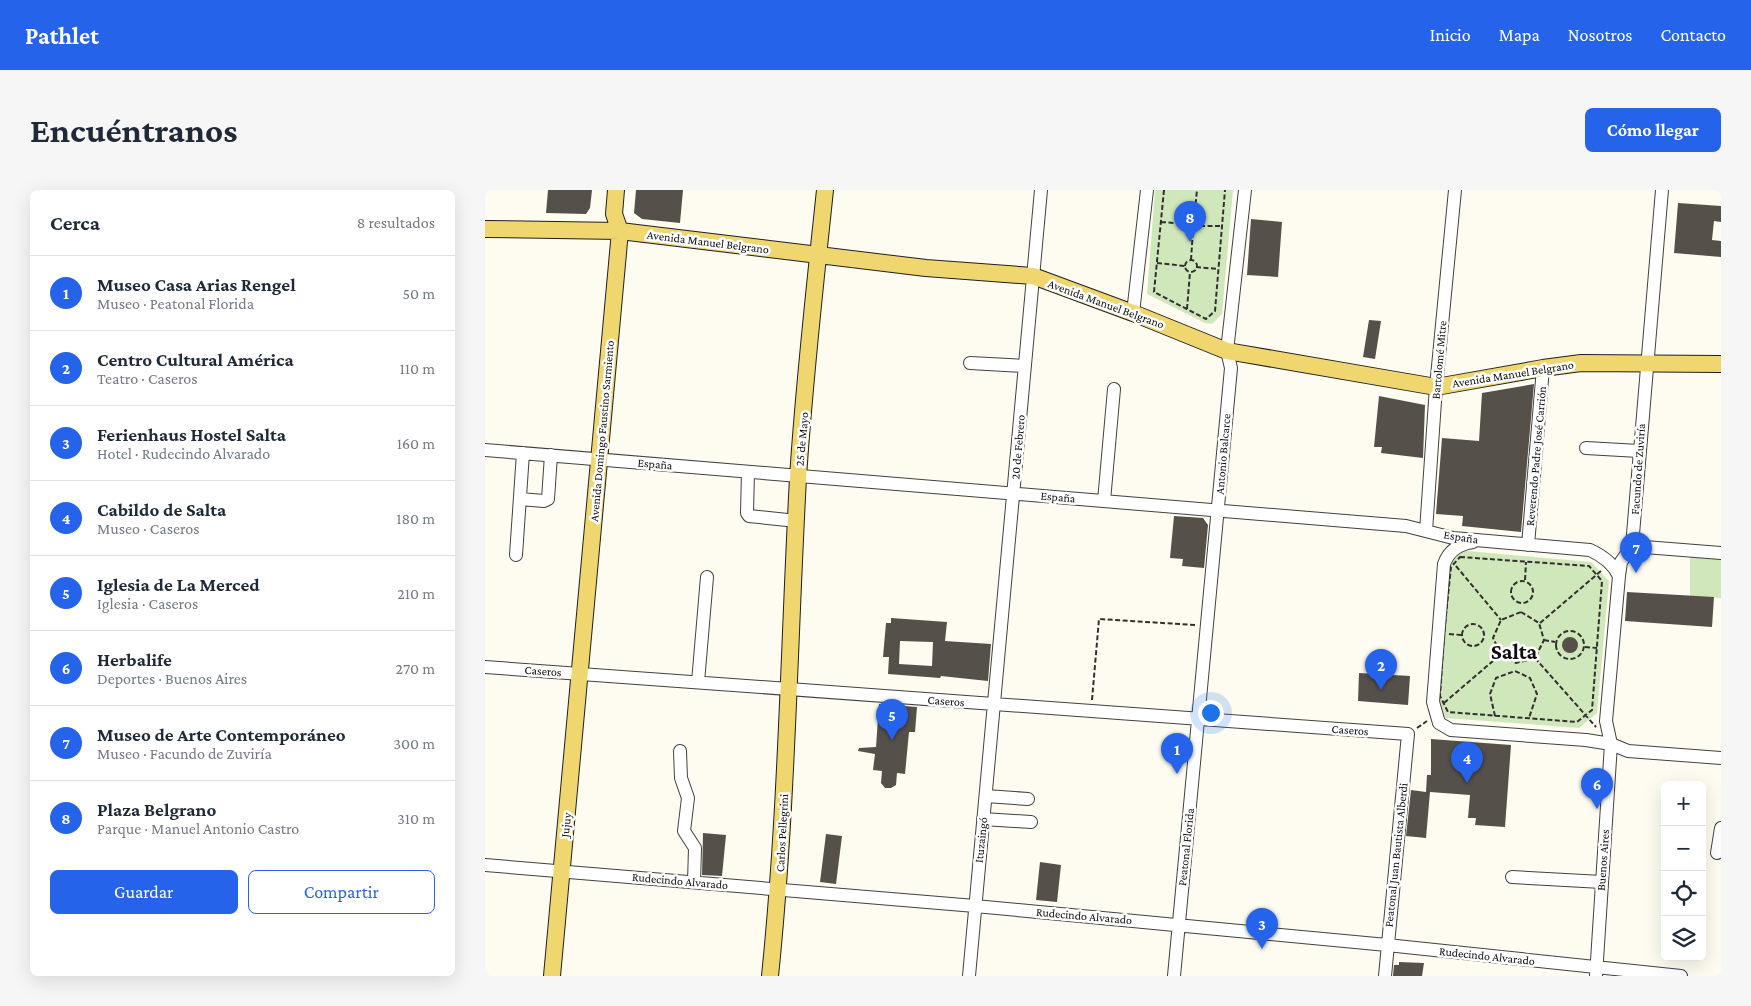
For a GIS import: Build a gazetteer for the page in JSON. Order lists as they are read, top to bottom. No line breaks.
{"streets":{"main road":["Avenida Manuel Belgrano","Avenida Domingo Faustino Sarmiento","25 de Mayo","Jujuy","Carlos Pellegrini"],"street":["Bartolomé Mitre","20 de Febrero","Antonio Balcarce","Reverendo Padre José Carrión","España","Facundo de Zuviría","Caseros","Ituzaingó","Peatonal Florida","Peatonal Juan Bautista Alberdi","Buenos Aires","Rudecindo Alvarado"]},"crossings":[["Avenida Manuel Belgrano","Bartolomé Mitre"],["Avenida Manuel Belgrano","Avenida Domingo Faustino Sarmiento"],["Avenida Manuel Belgrano","25 de Mayo"],["Avenida Manuel Belgrano","20 de Febrero"],["Avenida Manuel Belgrano","Antonio Balcarce"],["Avenida Manuel Belgrano","Reverendo Padre José Carrión"],["Avenida Manuel Belgrano","Facundo de Zuviría"],["Bartolomé Mitre","España"],["Avenida Domingo Faustino Sarmiento","España"],["Avenida Domingo Faustino Sarmiento","Caseros"],["Avenida Domingo Faustino Sarmiento","Jujuy"],["25 de Mayo","España"],["25 de Mayo","Caseros"],["25 de Mayo","Carlos Pellegrini"],["20 de Febrero","España"],["20 de Febrero","Caseros"],["20 de Febrero","Ituzaingó"],["Antonio Balcarce","España"],["Antonio Balcarce","Caseros"],["Antonio Balcarce","Peatonal Florida"],["Reverendo Padre José Carrión","España"],["España","Facundo de Zuviría"],["Facundo de Zuviría","Buenos Aires"],["Caseros","Jujuy"],["Caseros","Carlos Pellegrini"],["Caseros","Ituzaingó"],["Caseros","Peatonal Florida"],["Caseros","Peatonal Juan Bautista Alberdi"],["Jujuy","Rudecindo Alvarado"],["Carlos Pellegrini","Rudecindo Alvarado"],["Ituzaingó","Rudecindo Alvarado"],["Peatonal Florida","Rudecindo Alvarado"],["Peatonal Juan Bautista Alberdi","Rudecindo Alvarado"],["Buenos Aires","Rudecindo Alvarado"]],"districts":["Salta"],"page":{"header":"Pathlet","nav":["Inicio","Mapa","Nosotros","Contacto"],"buttons":["Cómo llegar",["Guardar","Compartir"]],"title":"Encuéntranos","heading":["Cerca","8 resultados"],"pins":["8","7","2","5","1","4","6","3"],"list":[{"mark":"1","name":"Museo Casa Arias Rengel","note":"Museo · Peatonal Florida","value":"50 m"},{"mark":"2","name":"Centro Cultural América","note":"Teatro · Caseros","value":"110 m"},{"mark":"3","name":"Ferienhaus Hostel Salta","note":"Hotel · Rudecindo Alvarado","value":"160 m"},{"mark":"4","name":"Cabildo de Salta","note":"Museo · Caseros","value":"180 m"},{"mark":"5","name":"Iglesia de La Merced","note":"Iglesia · Caseros","value":"210 m"},{"mark":"6","name":"Herbalife","note":"Deportes · Buenos Aires","value":"270 m"},{"mark":"7","name":"Museo de Arte Contemporáneo","note":"Museo · Facundo de Zuviría","value":"300 m"},{"mark":"8","name":"Plaza Belgrano","note":"Parque · Manuel Antonio Castro","value":"310 m"}],"map_buttons":["+","−"]}}
